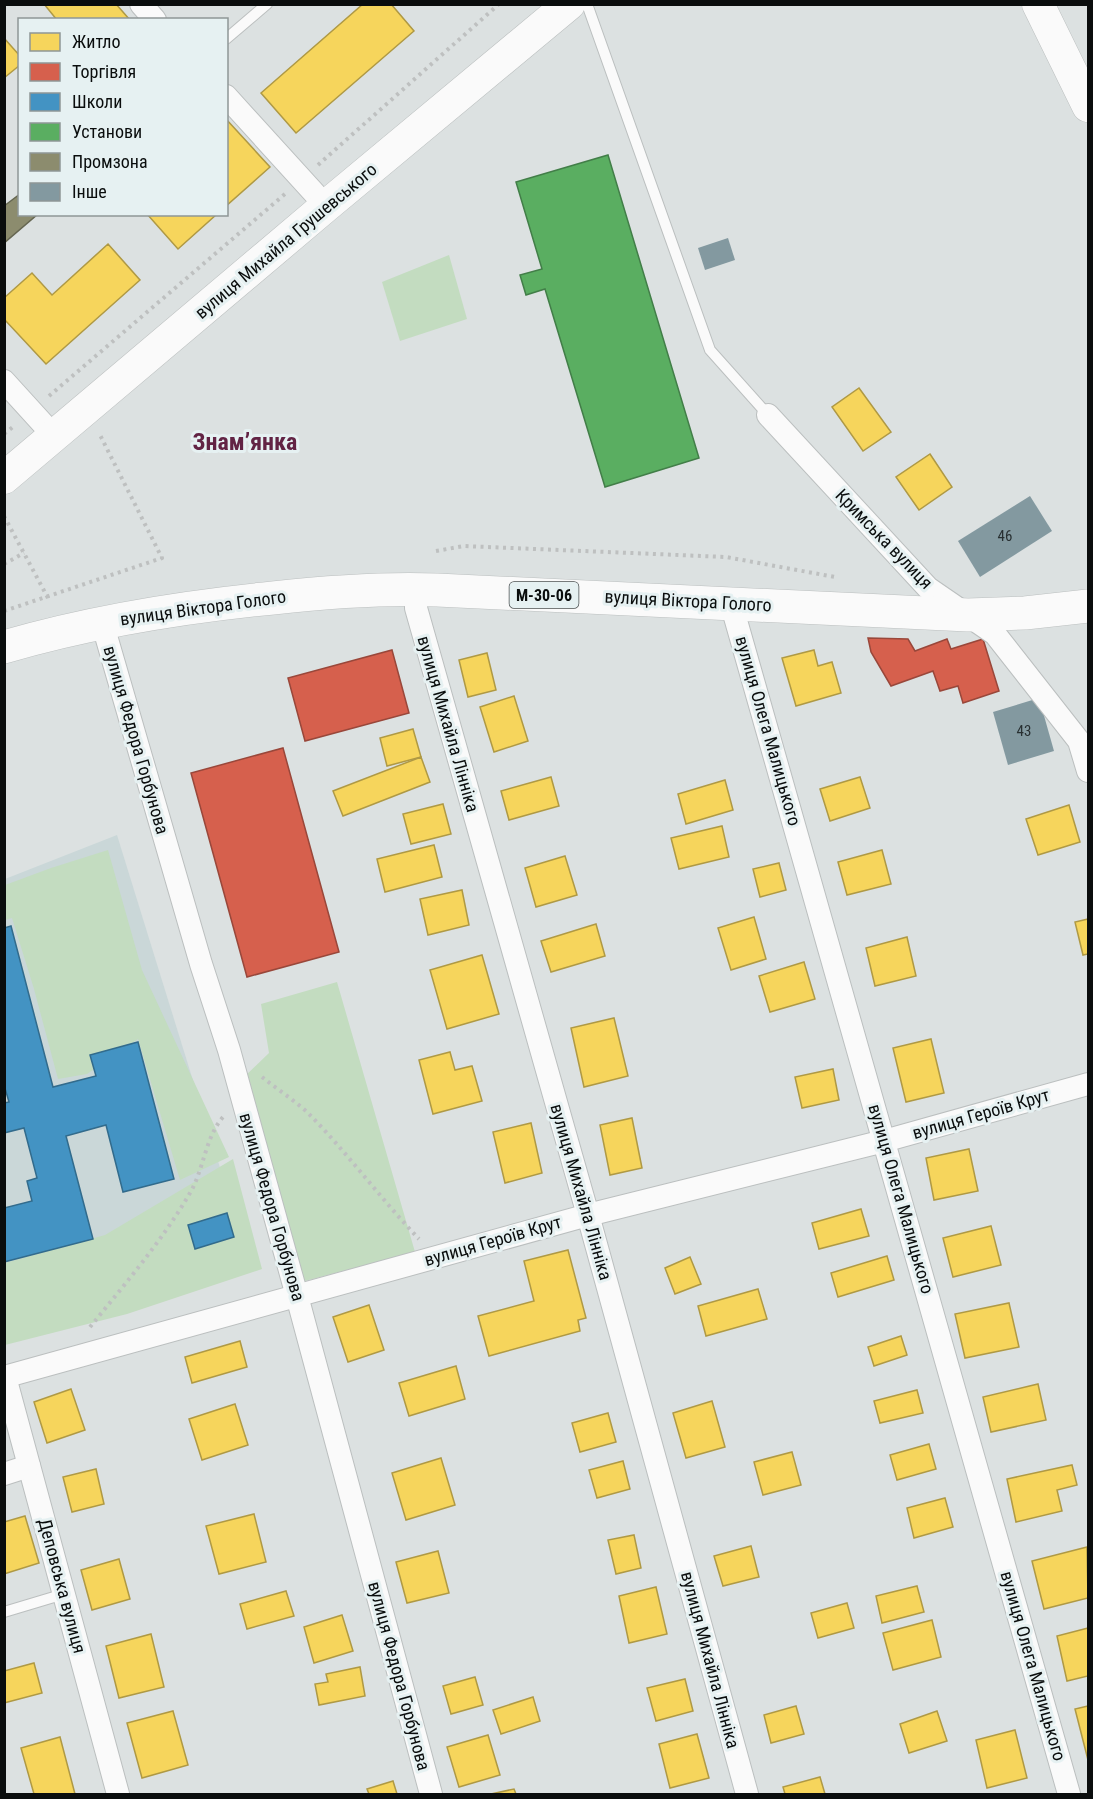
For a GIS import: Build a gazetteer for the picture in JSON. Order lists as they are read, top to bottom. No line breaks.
{"streets":{"main road":["вулиця Михайла Грушевського","М-30-06","вулиця Віктора Голого"],"street":["Кримська вулиця","вулиця Михайла Лінніка","вулиця Олега Малицького","вулиця Федора Горбунова","вулиця Героїв Крут","Деповська вулиця"]},"crossings":[["Кримська вулиця","вулиця Віктора Голого"],["вулиця Віктора Голого","вулиця Михайла Лінніка"],["вулиця Віктора Голого","вулиця Олега Малицького"],["вулиця Віктора Голого","вулиця Федора Горбунова"],["вулиця Михайла Лінніка","вулиця Героїв Крут"],["вулиця Олега Малицького","вулиця Героїв Крут"],["вулиця Федора Горбунова","вулиця Героїв Крут"],["вулиця Героїв Крут","Деповська вулиця"]],"districts":["Знам’янка"],"house_numbers":["46","43"],"legend":["Житло","Торгівля","Школи","Установи","Промзона","Інше"]}
